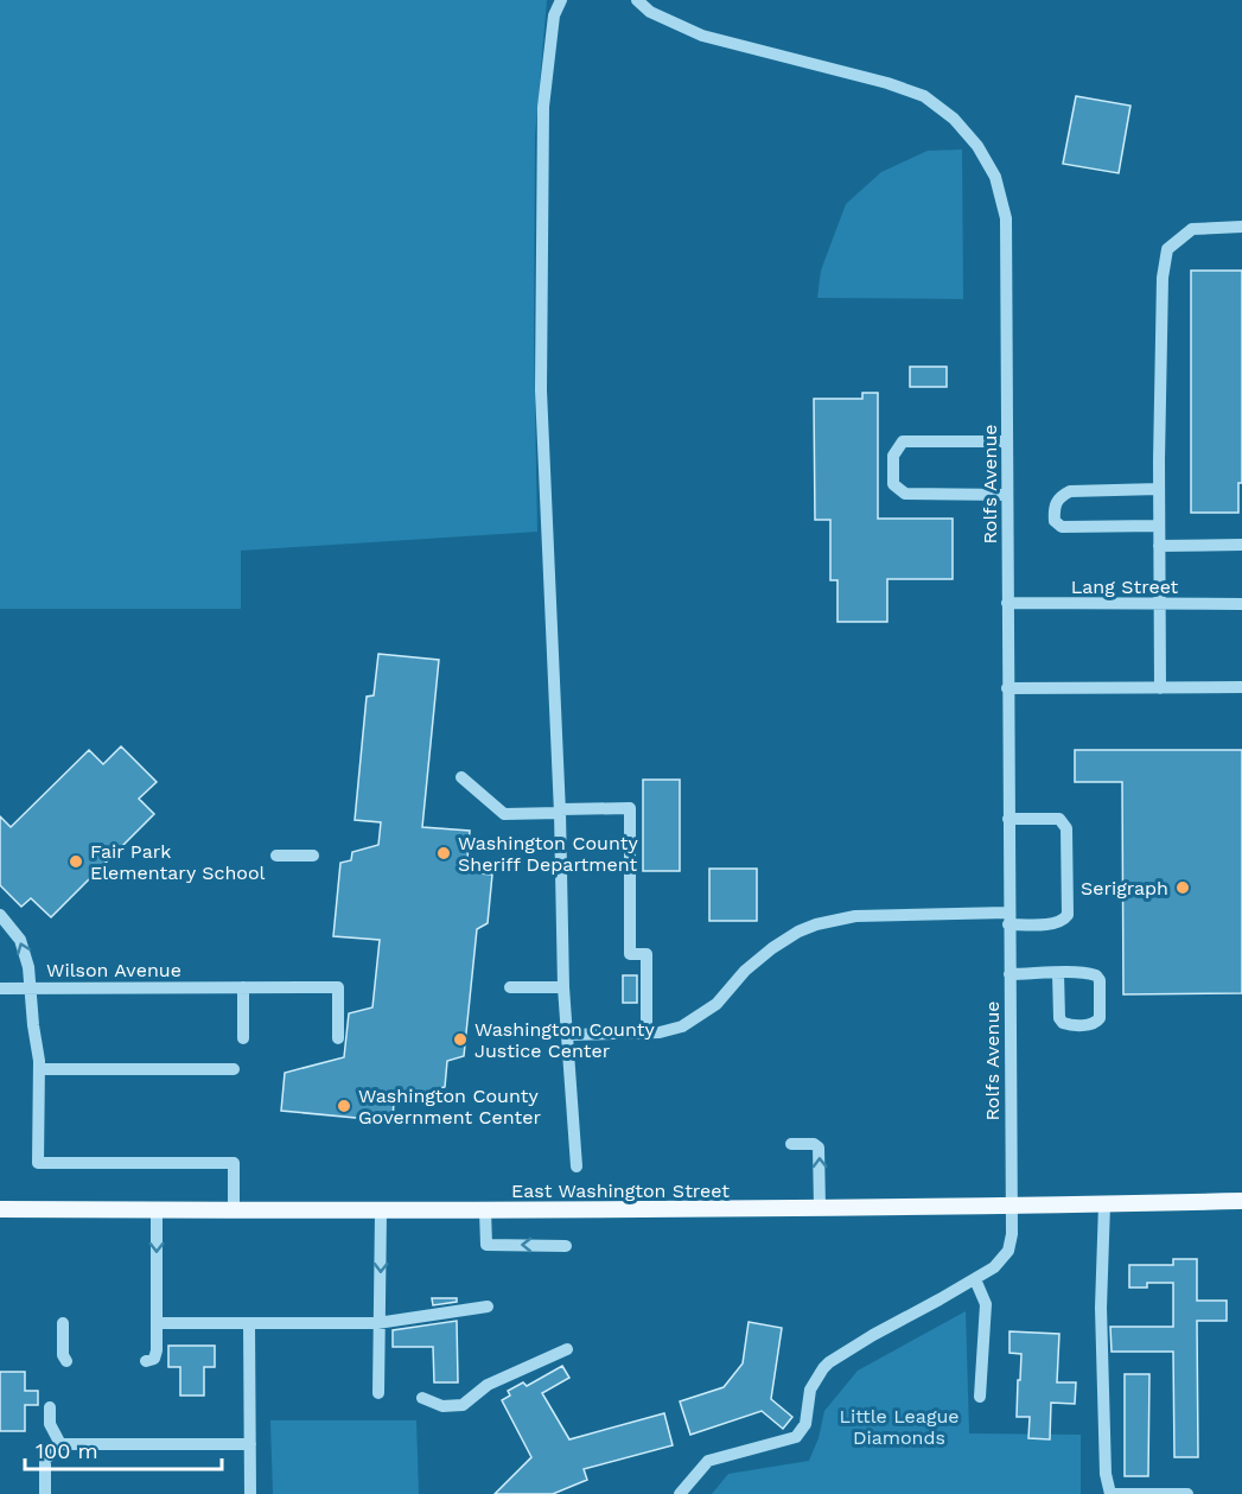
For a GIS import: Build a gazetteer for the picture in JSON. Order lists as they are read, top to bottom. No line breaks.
{"streets":{"main road":["East Washington Street"],"street":["Rolfs Avenue","Lang Street","Wilson Avenue"]},"crossings":[["Rolfs Avenue","Lang Street"],["Rolfs Avenue","East Washington Street"]],"parks":["Little League Diamonds"],"places":["Washington County Sheriff Department","Fair Park Elementary School","Serigraph","Washington County Justice Center","Washington County Government Center"],"scale_bar":"100 m"}
